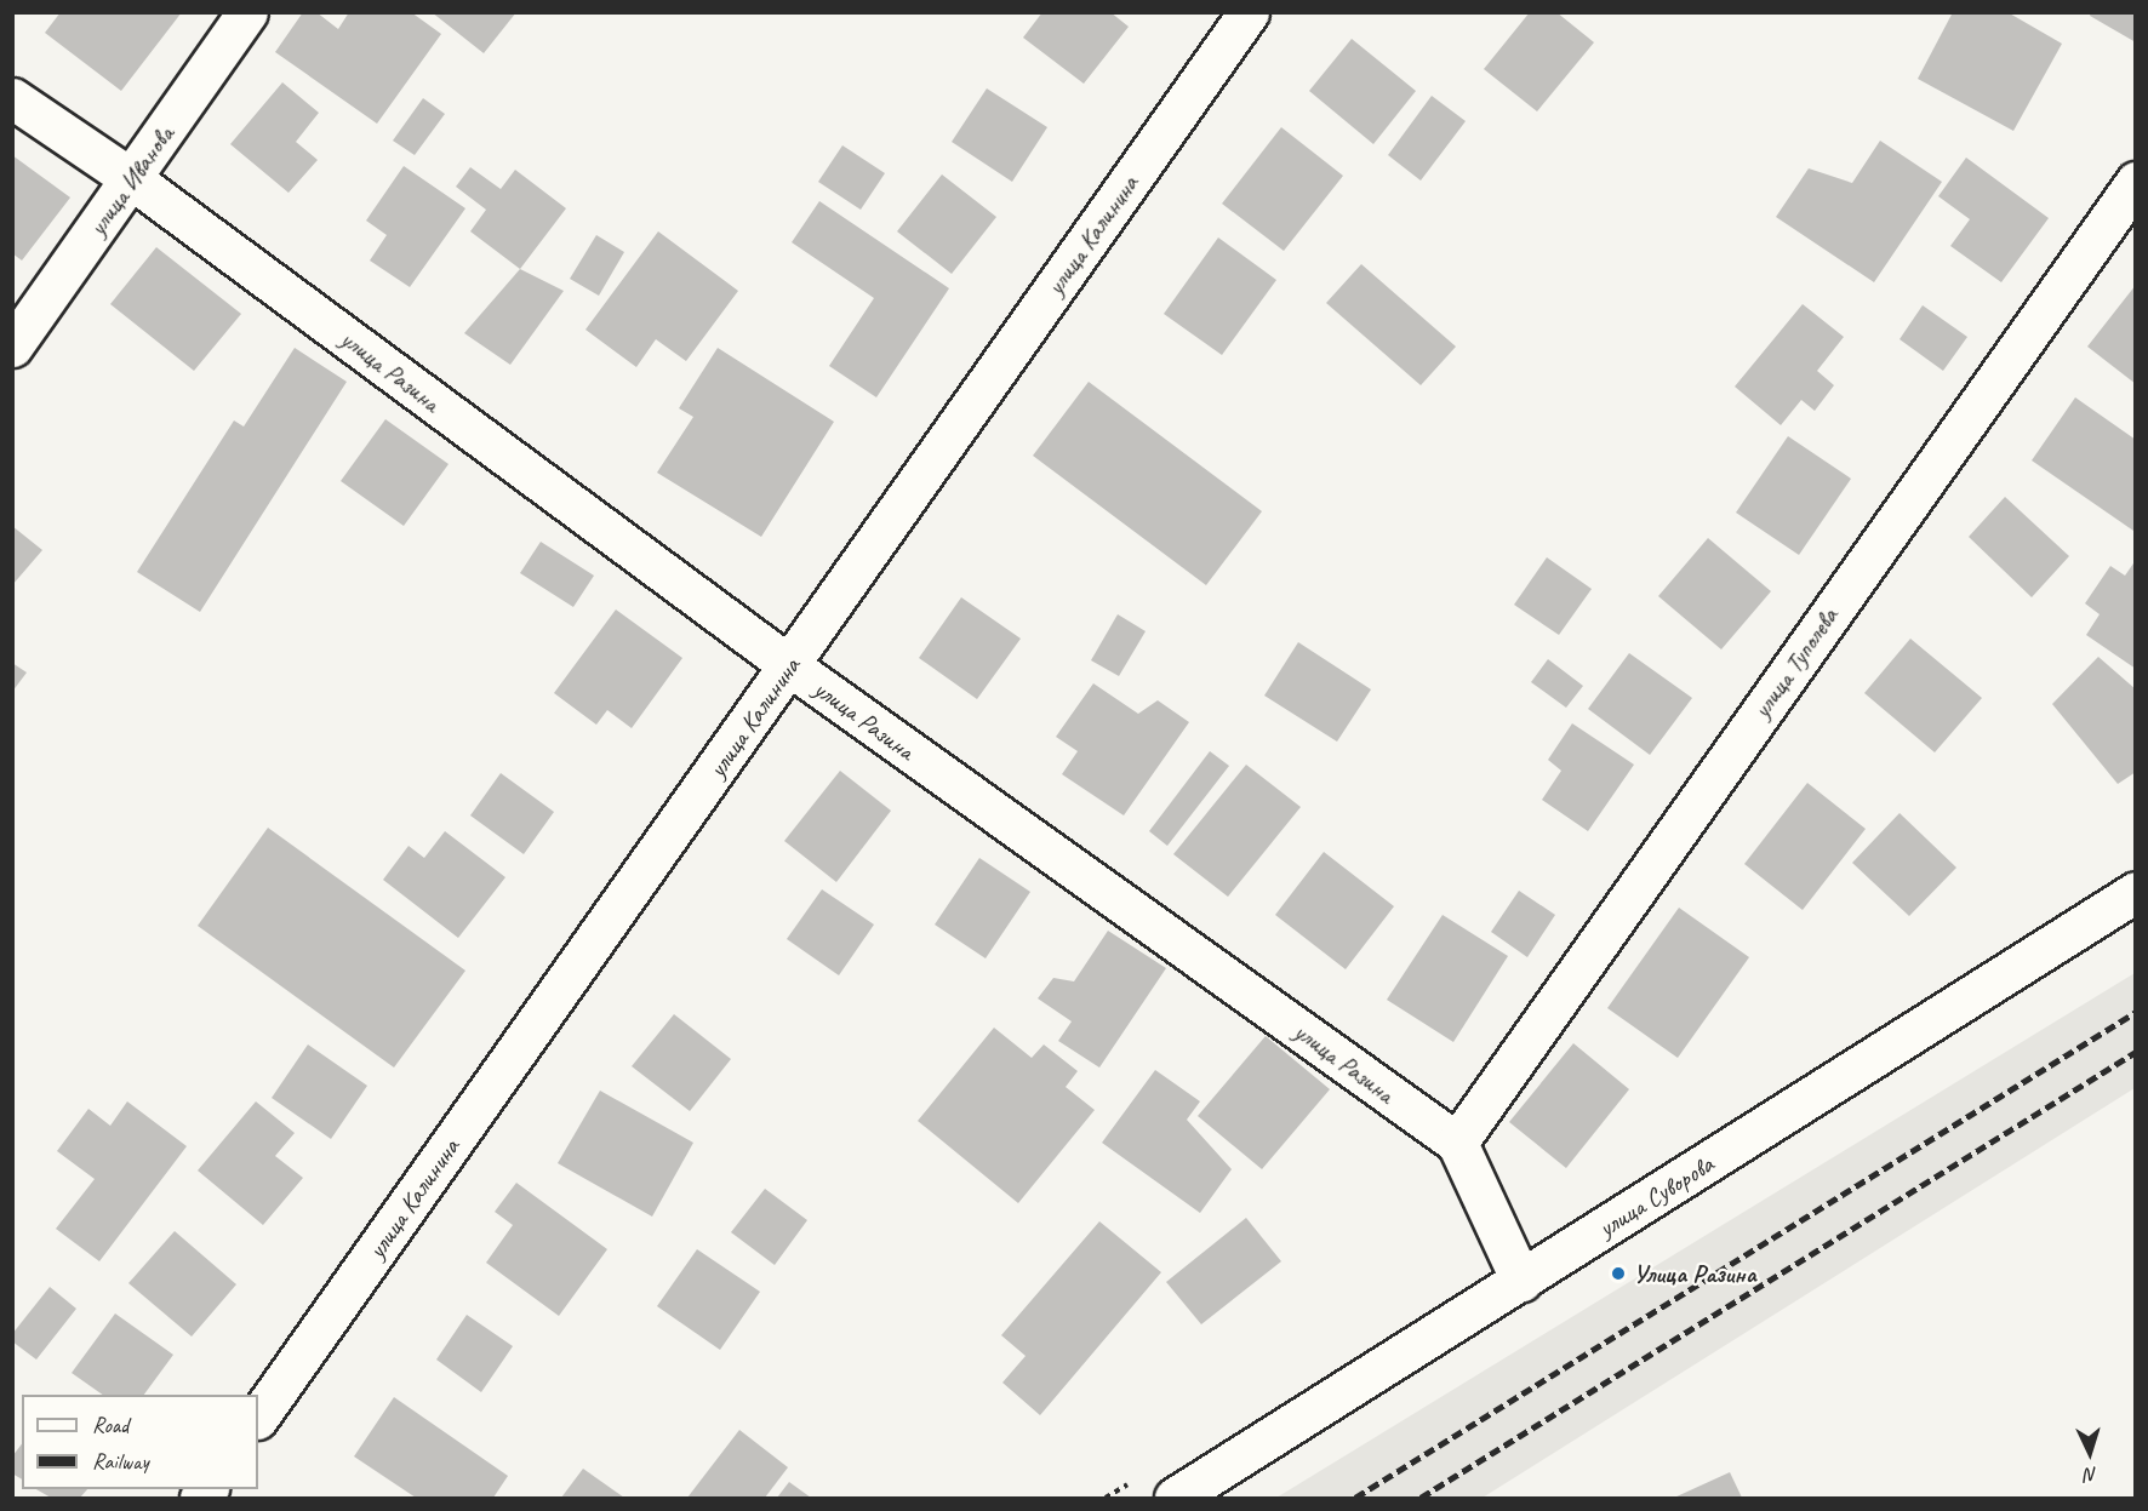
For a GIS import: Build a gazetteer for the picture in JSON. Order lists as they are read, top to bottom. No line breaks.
{"streets":{"street":["улица Иванова","улица Калинина","улица Разина","улица Туполева","улица Суворова"]},"crossings":[["улица Иванова","улица Разина"],["улица Калинина","улица Разина"],["улица Разина","улица Туполева"],["улица Разина","улица Суворова"]],"places":["Улица Разина"],"legend":["Road","Railway"],"north":"bottom"}
